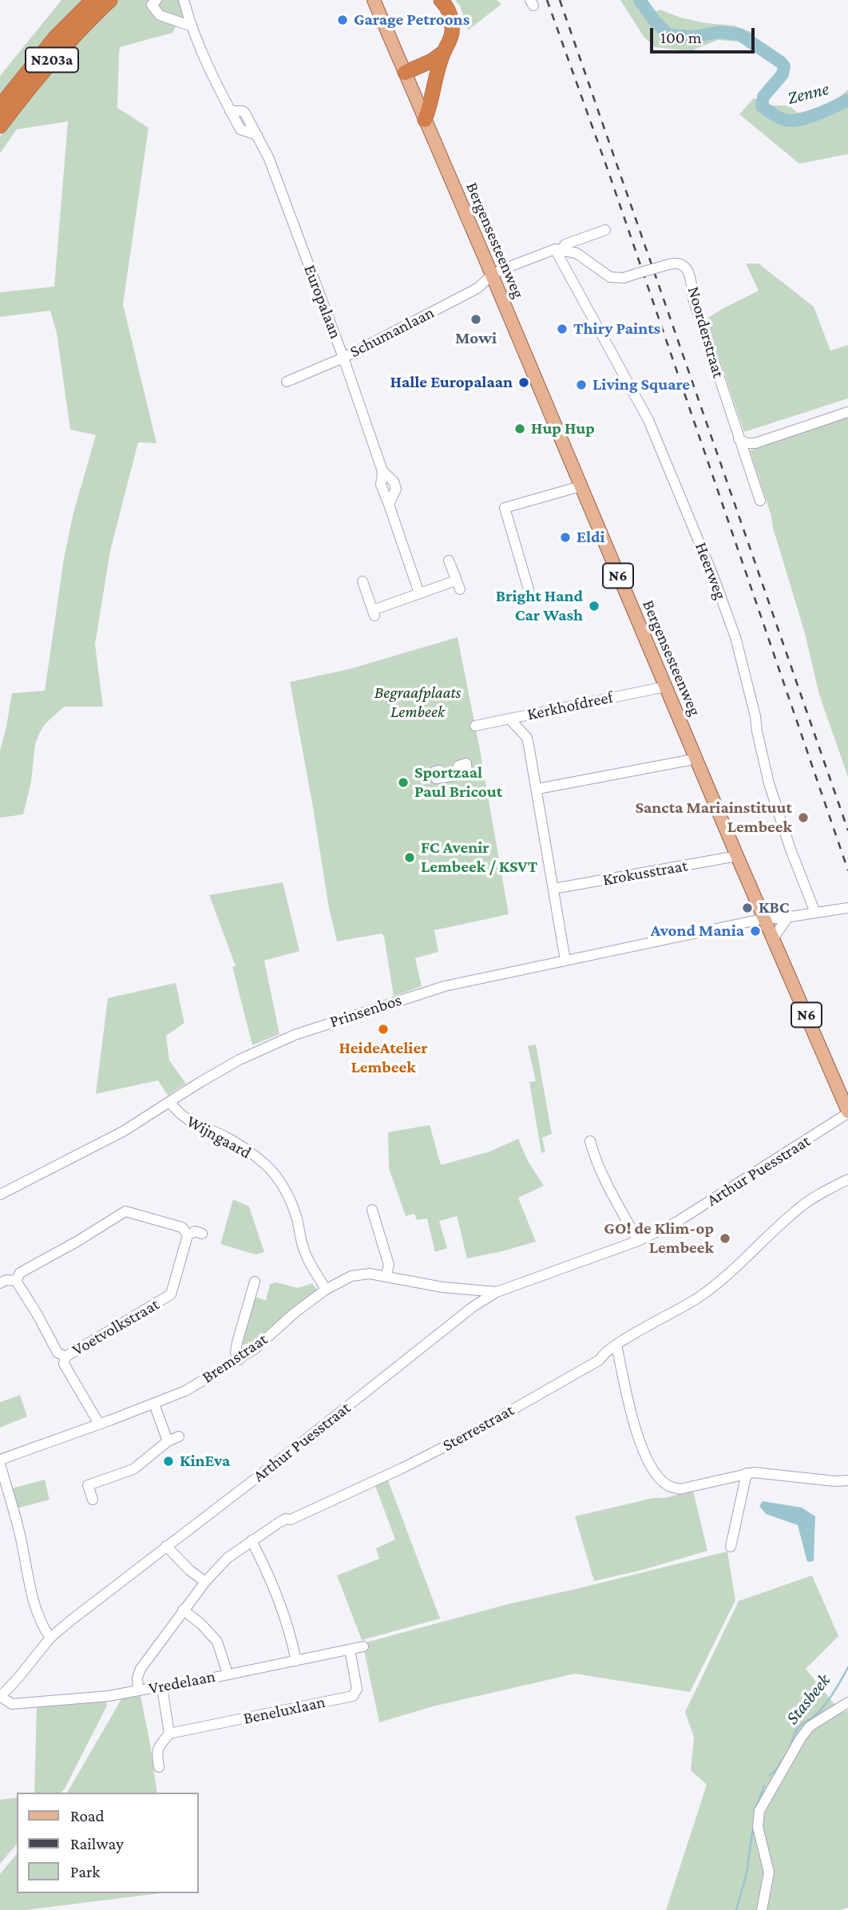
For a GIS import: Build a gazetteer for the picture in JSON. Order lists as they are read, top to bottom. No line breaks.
{"streets":{"highway":["N203a"],"main road":["Bergensesteenweg","N6"],"street":["Europalaan","Schumanlaan","Noorderstraat","Heerweg","Kerkhofdreef","Krokusstraat","Prinsenbos","Wijngaard","Arthur Puesstraat","Voetvolkstraat","Bremstraat","Sterrestraat","Vredelaan","Beneluxlaan"]},"crossings":[["Bergensesteenweg","Schumanlaan"],["Bergensesteenweg","Kerkhofdreef"],["Bergensesteenweg","Krokusstraat"],["Bergensesteenweg","Prinsenbos"],["Bergensesteenweg","Arthur Puesstraat"],["Europalaan","Schumanlaan"],["Noorderstraat","Heerweg"],["Heerweg","Prinsenbos"],["Prinsenbos","Wijngaard"],["Wijngaard","Bremstraat"],["Arthur Puesstraat","Bremstraat"],["Arthur Puesstraat","Vredelaan"],["Sterrestraat","Vredelaan"],["Vredelaan","Beneluxlaan"]],"water":["Zenne","Stasbeek"],"parks":["Begraafplaats Lembeek"],"places":["Garage Petroons","Mowi","Thiry Paints","Halle Europalaan","Living Square","Hup Hup","Eldi","Bright Hand Car Wash","Sportzaal Paul Bricout","Sancta Mariainstituut Lembeek","FC Avenir Lembeek / KSVT","KBC","Avond Mania","HeideAtelier Lembeek","GO! de Klim-op Lembeek","KinEva"],"legend":["Road","Railway","Park"],"scale_bar":"100 m"}
